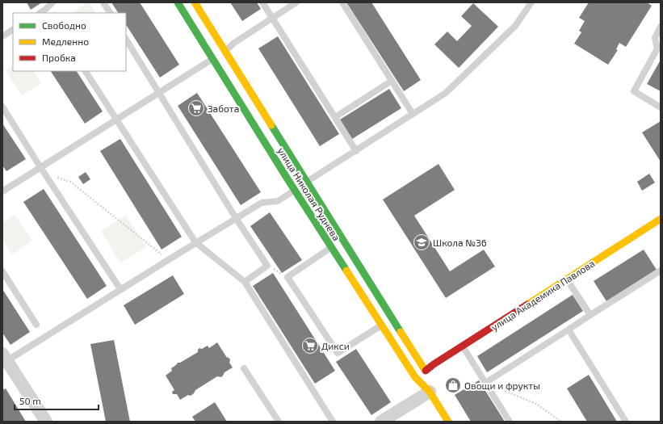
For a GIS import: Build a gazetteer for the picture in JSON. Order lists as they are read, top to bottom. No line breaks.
{"streets":{"street":["улица Николая Руднева","улица Академика Павлова"]},"crossings":[["улица Николая Руднева","улица Академика Павлова"]],"places":{"supermarket":["Забота","Дикси"],"school or university":["Школа №36"],"shop":["Овощи и фрукты"]},"legend":["Свободно","Медленно","Пробка"],"scale_bar":"50 m"}
